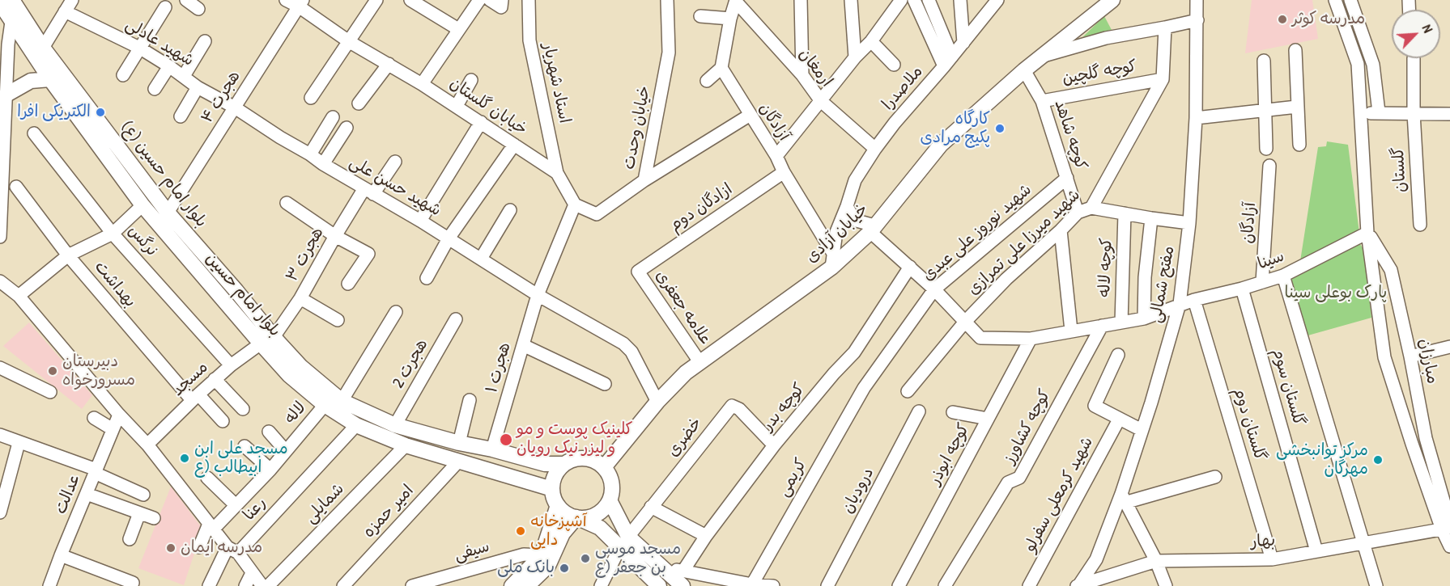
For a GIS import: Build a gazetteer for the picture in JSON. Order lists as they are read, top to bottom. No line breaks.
{"streets":{"main road":["بلوار امام حسین (ع)","خیابان آزادی","بلوار امام حسین"],"street":["شهید عادلی","ارمغان","کوچه گلچین","استاد شهریار","ملاصدرا","هجرت ۴","خیابان گلستان","آزادگان","خیابان وحدت","کوچه شاهد","گلستان","شهید حسن علی","ازادگان دوم","شهید نوروز علی عبدی","نرگس","شهید میرزا علی تمرازی","هجرت ۳","سینا","کوچه لاله","بهداشت","مفتح شمالی","علامه جعفری","مبارزان","هجرت 2","هجرت ۱","مسجد","گلستان سوم","کوچه بدر","لاله","گلستان دوم","کوچه کشاورز","خضری","کوچه ابوذر","کریمی","درودیان","عدالت","شهید کرمعلی سفرلو","شمایلی","رعنا","امیر حمزه","بهار","سیفی"]},"crossings":[["شهید عادلی","هجرت ۴"],["شهید عادلی","شهید حسن علی"],["ارمغان","ملاصدرا"],["کوچه گلچین","کوچه شاهد"],["کوچه گلچین","شهید میرزا علی تمرازی"],["استاد شهریار","خیابان گلستان"],["ملاصدرا","آزادگان"],["ملاصدرا","خیابان آزادی"],["هجرت ۴","خیابان گلستان"],["هجرت ۴","بلوار امام حسین (ع)"],["هجرت ۴","شهید حسن علی"],["خیابان گلستان","خیابان وحدت"],["آزادگان","ازادگان دوم"],["آزادگان","خیابان آزادی"],["آزادگان","سینا"],["کوچه شاهد","شهید نوروز علی عبدی"],["کوچه شاهد","خیابان آزادی"],["کوچه شاهد","شهید میرزا علی تمرازی"],["بلوار امام حسین (ع)","خیابان آزادی"],["بلوار امام حسین (ع)","هجرت ۳"],["بلوار امام حسین (ع)","بلوار امام حسین"],["بلوار امام حسین (ع)","هجرت 2"],["بلوار امام حسین (ع)","هجرت ۱"],["بلوار امام حسین (ع)","مسجد"],["شهید حسن علی","خیابان آزادی"],["شهید حسن علی","هجرت ۳"],["شهید حسن علی","هجرت ۱"],["ازادگان دوم","علامه جعفری"],["شهید نوروز علی عبدی","سینا"],["شهید نوروز علی عبدی","کریمی"],["خیابان آزادی","سینا"],["خیابان آزادی","بلوار امام حسین"],["خیابان آزادی","علامه جعفری"],["نرگس","مسجد"],["شهید میرزا علی تمرازی","سینا"],["هجرت ۳","بلوار امام حسین"],["هجرت ۳","مسجد"],["سینا","کوچه لاله"],["سینا","مفتح شمالی"],["سینا","مبارزان"],["سینا","گلستان سوم"],["سینا","کوچه بدر"],["سینا","گلستان دوم"],["سینا","کوچه کشاورز"],["سینا","کوچه ابوذر"],["بهداشت","مسجد"],["مفتح شمالی","بهار"],["بلوار امام حسین","مسجد"],["بلوار امام حسین","لاله"],["بلوار امام حسین","شمایلی"],["بلوار امام حسین","رعنا"],["بلوار امام حسین","امیر حمزه"],["مبارزان","بهار"],["گلستان سوم","بهار"],["کوچه بدر","خضری"],["گلستان دوم","بهار"]],"parks":["پارک بوعلی سینا"],"places":["مدرسه کوثر","الکتریکی افرا","کارگاه پکیج مرادی","دبیرستان مسرورخواه","کلینیک پوست و مو و لیزر نیک رویان","مسجد علی ابن ابیطالب (ع","مرکز توانبخشی مهرگان","آشپزخانه دایی","مدرسه ایمان","مسجد موسی بن جعفر (ع","بانک ملی"],"north":"top right"}
